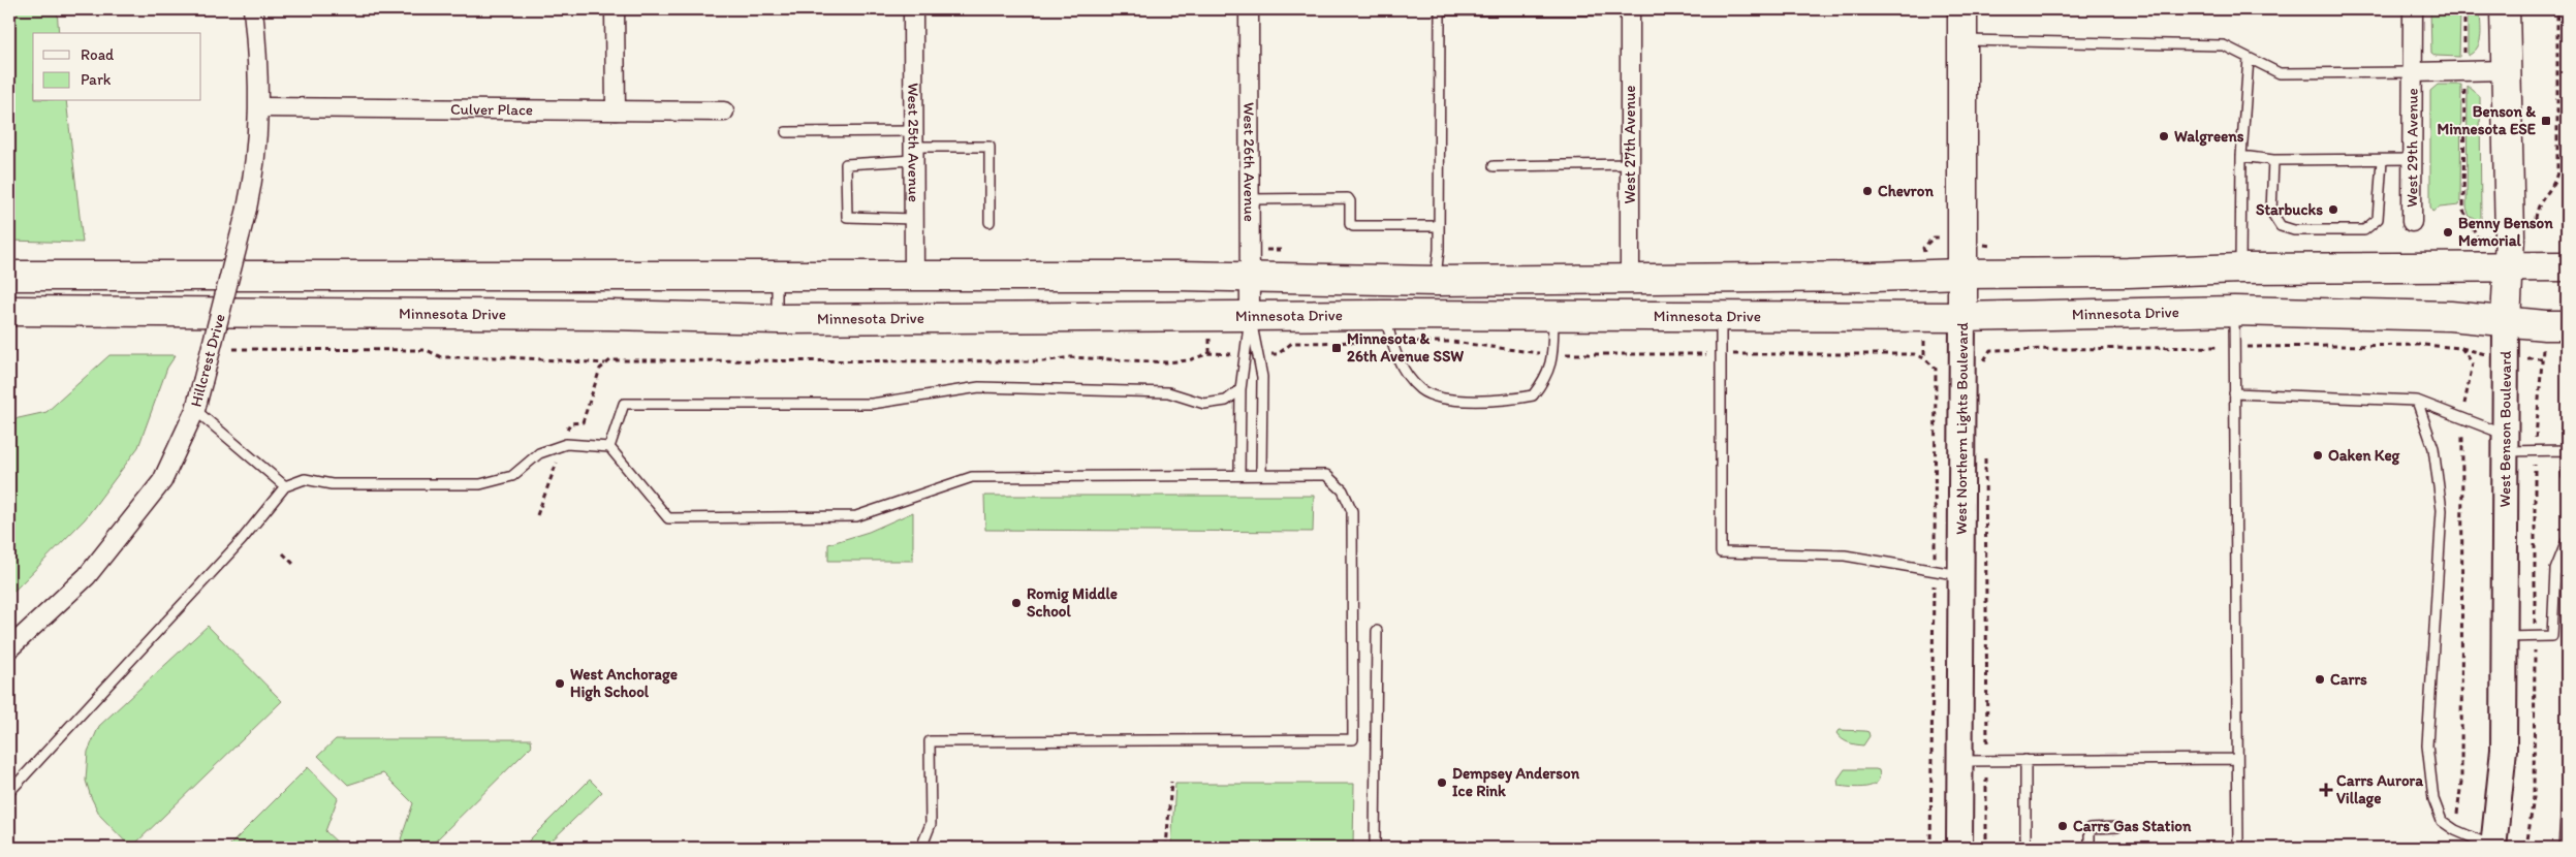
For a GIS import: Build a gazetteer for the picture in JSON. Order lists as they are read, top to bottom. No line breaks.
{"streets":{"main road":["Minnesota Drive","West Northern Lights Boulevard","West Benson Boulevard"],"street":["Culver Place","West 25th Avenue","West 27th Avenue","West 29th Avenue","West 26th Avenue","Hillcrest Drive"]},"crossings":[["Culver Place","Hillcrest Drive"],["West 29th Avenue","West Benson Boulevard"],["West 26th Avenue","Minnesota Drive"],["Minnesota Drive","West Northern Lights Boulevard"],["Minnesota Drive","West Benson Boulevard"]],"places":{"transit":["Benson & Minnesota ESE","Minnesota & 26th Avenue SSW"],"other":["Walgreens","Chevron","Starbucks","Benny Benson Memorial","Oaken Keg","Romig Middle School","Carrs","West Anchorage High School","Dempsey Anderson Ice Rink","Carrs Gas Station"],"health":["Carrs Aurora Village"]},"legend":["Road","Park"]}
